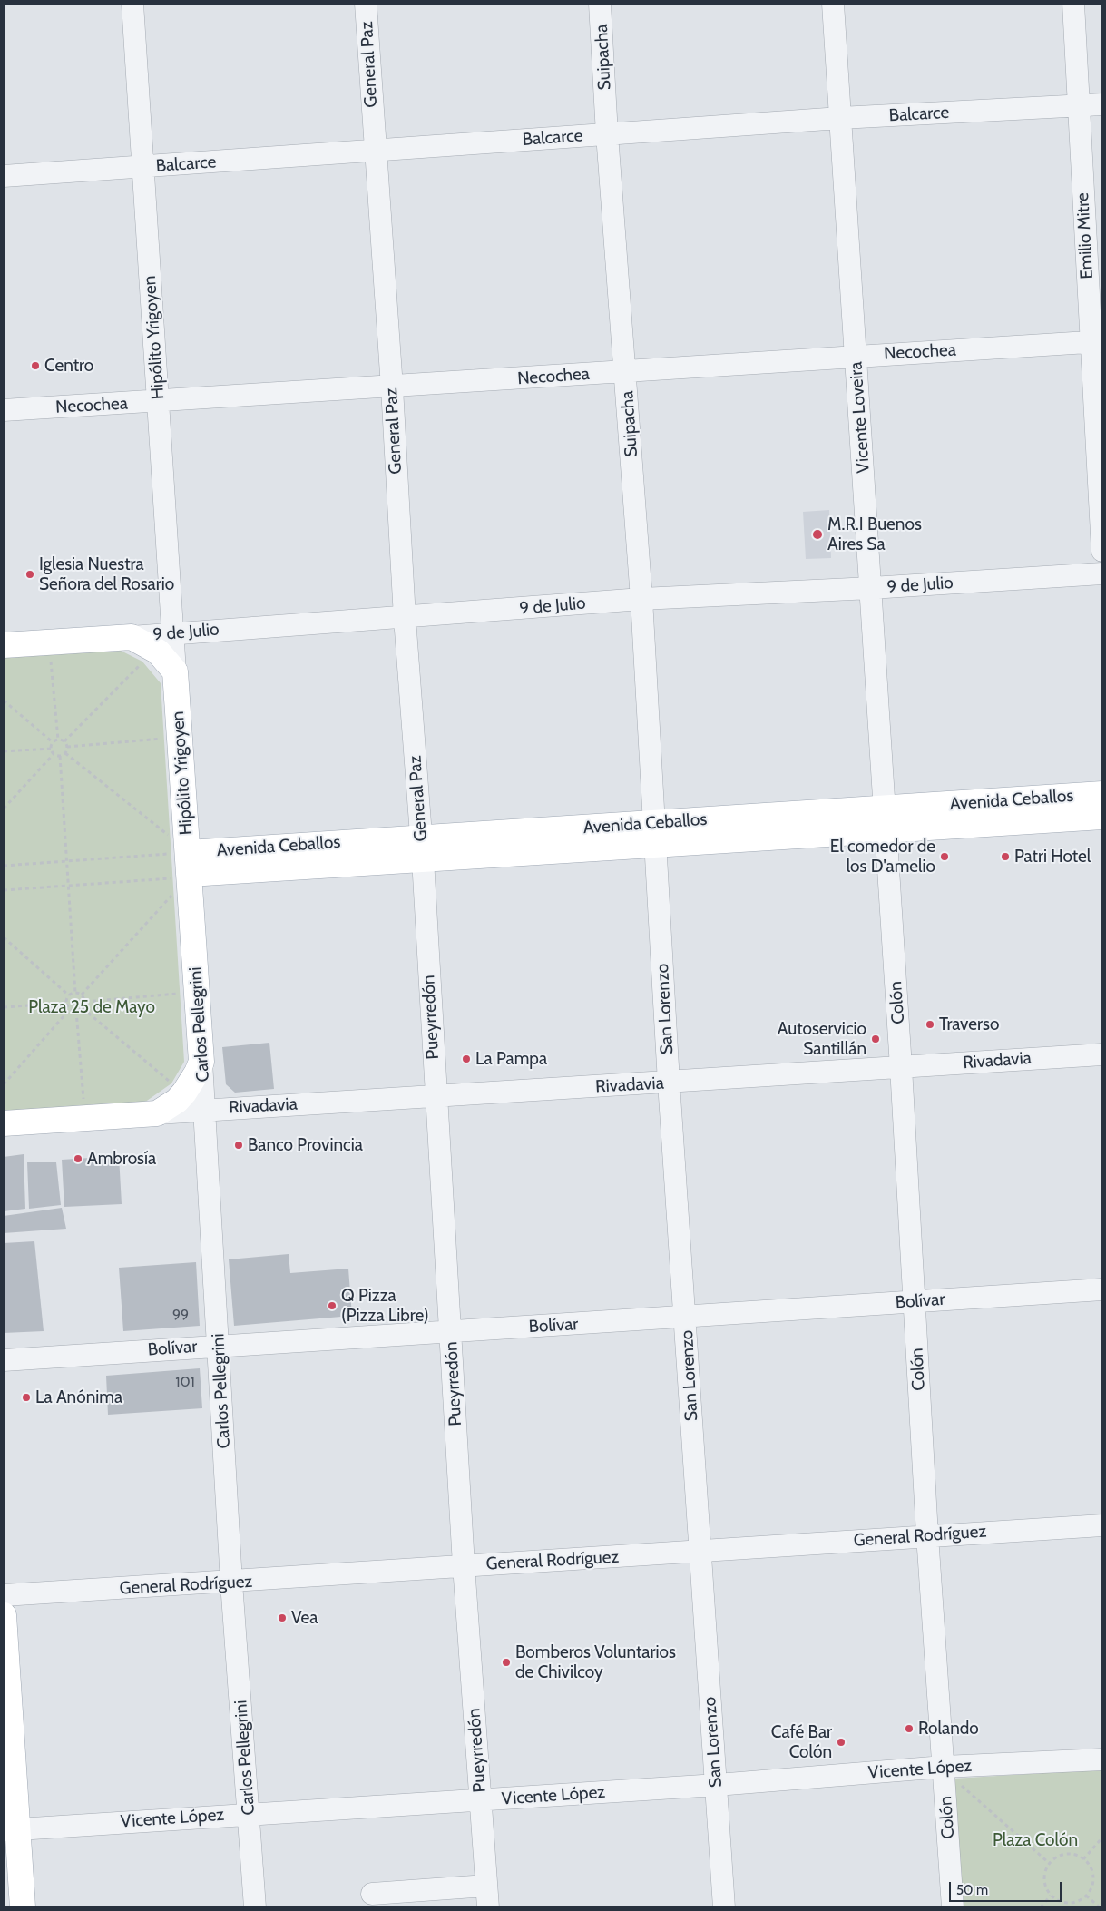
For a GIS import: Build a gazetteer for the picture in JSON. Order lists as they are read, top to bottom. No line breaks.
{"streets":{"main road":["Hipólito Yrigoyen","9 de Julio","Avenida Ceballos","Carlos Pellegrini","Rivadavia"],"street":["Suipacha","General Paz","Balcarce","Emilio Mitre","Necochea","Vicente Loveira","Colón","San Lorenzo","Pueyrredón","Bolívar","General Rodríguez","Vicente López"]},"crossings":[["Suipacha","Balcarce"],["Suipacha","Necochea"],["Suipacha","9 de Julio"],["Suipacha","Avenida Ceballos"],["Suipacha","San Lorenzo"],["General Paz","Balcarce"],["General Paz","Necochea"],["General Paz","9 de Julio"],["General Paz","Avenida Ceballos"],["General Paz","Pueyrredón"],["Balcarce","Emilio Mitre"],["Balcarce","Hipólito Yrigoyen"],["Balcarce","Vicente Loveira"],["Emilio Mitre","Necochea"],["Hipólito Yrigoyen","Necochea"],["Hipólito Yrigoyen","9 de Julio"],["Hipólito Yrigoyen","Avenida Ceballos"],["Hipólito Yrigoyen","Carlos Pellegrini"],["Necochea","Vicente Loveira"],["Vicente Loveira","9 de Julio"],["Vicente Loveira","Avenida Ceballos"],["Vicente Loveira","Colón"],["Avenida Ceballos","Colón"],["Avenida Ceballos","San Lorenzo"],["Avenida Ceballos","Pueyrredón"],["Avenida Ceballos","Carlos Pellegrini"],["Colón","Rivadavia"],["Colón","Bolívar"],["Colón","General Rodríguez"],["Colón","Vicente López"],["San Lorenzo","Rivadavia"],["San Lorenzo","Bolívar"],["San Lorenzo","General Rodríguez"],["San Lorenzo","Vicente López"],["Pueyrredón","Rivadavia"],["Pueyrredón","Bolívar"],["Pueyrredón","General Rodríguez"],["Pueyrredón","Vicente López"],["Carlos Pellegrini","Rivadavia"],["Carlos Pellegrini","Bolívar"],["Carlos Pellegrini","General Rodríguez"],["Carlos Pellegrini","Vicente López"]],"parks":["Plaza 25 de Mayo","Plaza Colón"],"places":["Centro","M.R.I Buenos Aires Sa","Iglesia Nuestra Señora del Rosario","El comedor de los D'amelio","Patri Hotel","Traverso","Autoservicio Santillán","La Pampa","Banco Provincia","Ambrosía","Q Pizza (Pizza Libre)","La Anónima","Vea","Bomberos Voluntarios de Chivilcoy","Rolando","Café Bar Colón"],"house_numbers":["99","101"],"scale_bar":"50 m"}
